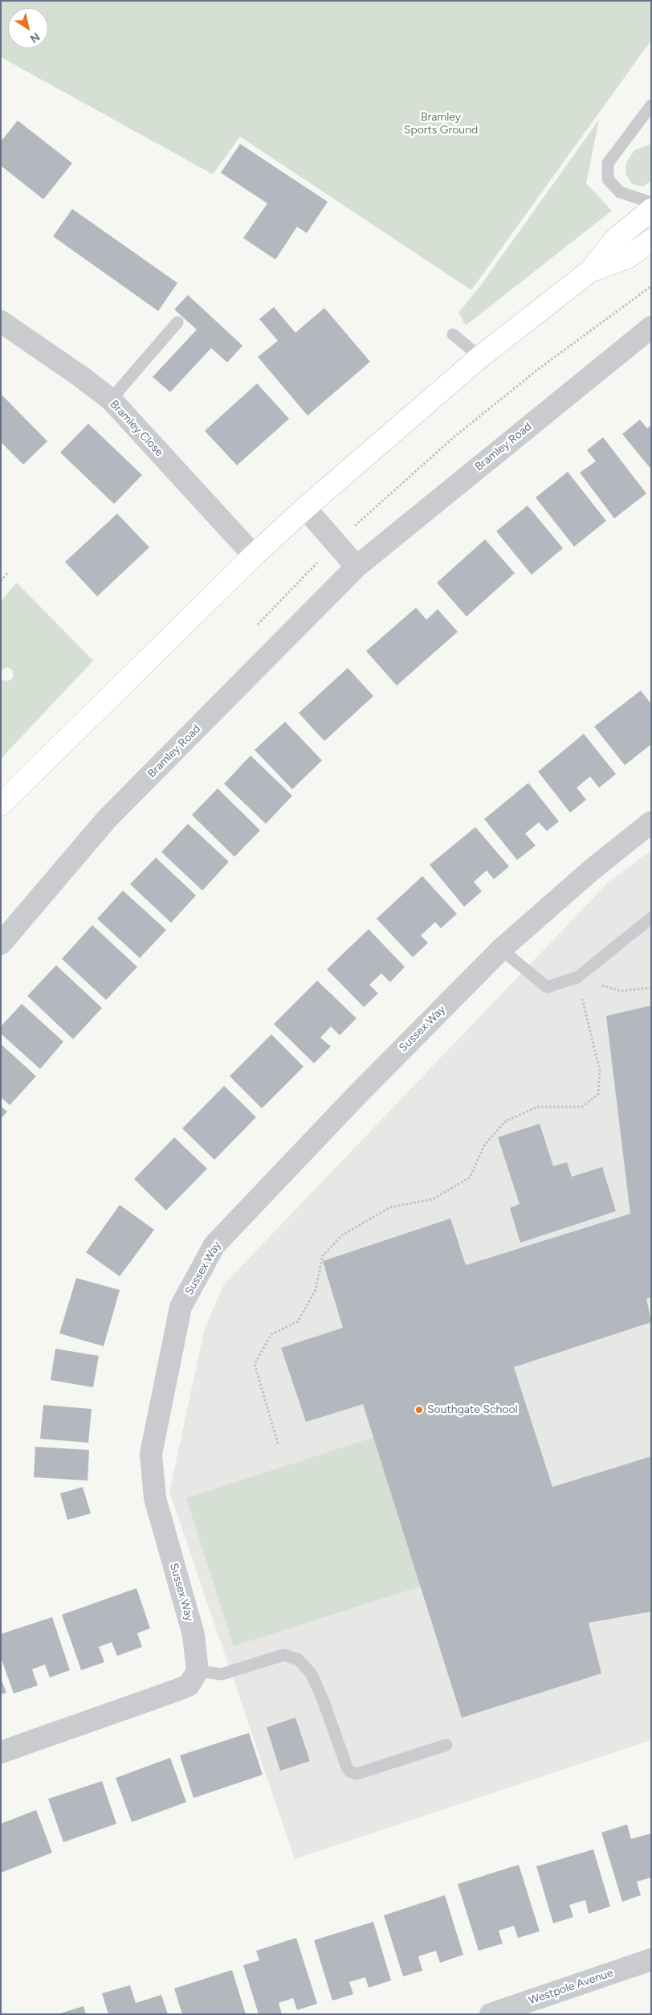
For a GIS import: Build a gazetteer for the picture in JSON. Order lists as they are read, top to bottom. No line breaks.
{"streets":{"street":["Bramley Close","Bramley Road","Sussex Way","Westpole Avenue"]},"parks":["Bramley Sports Ground"],"places":["Southgate School"],"north":"bottom right"}
